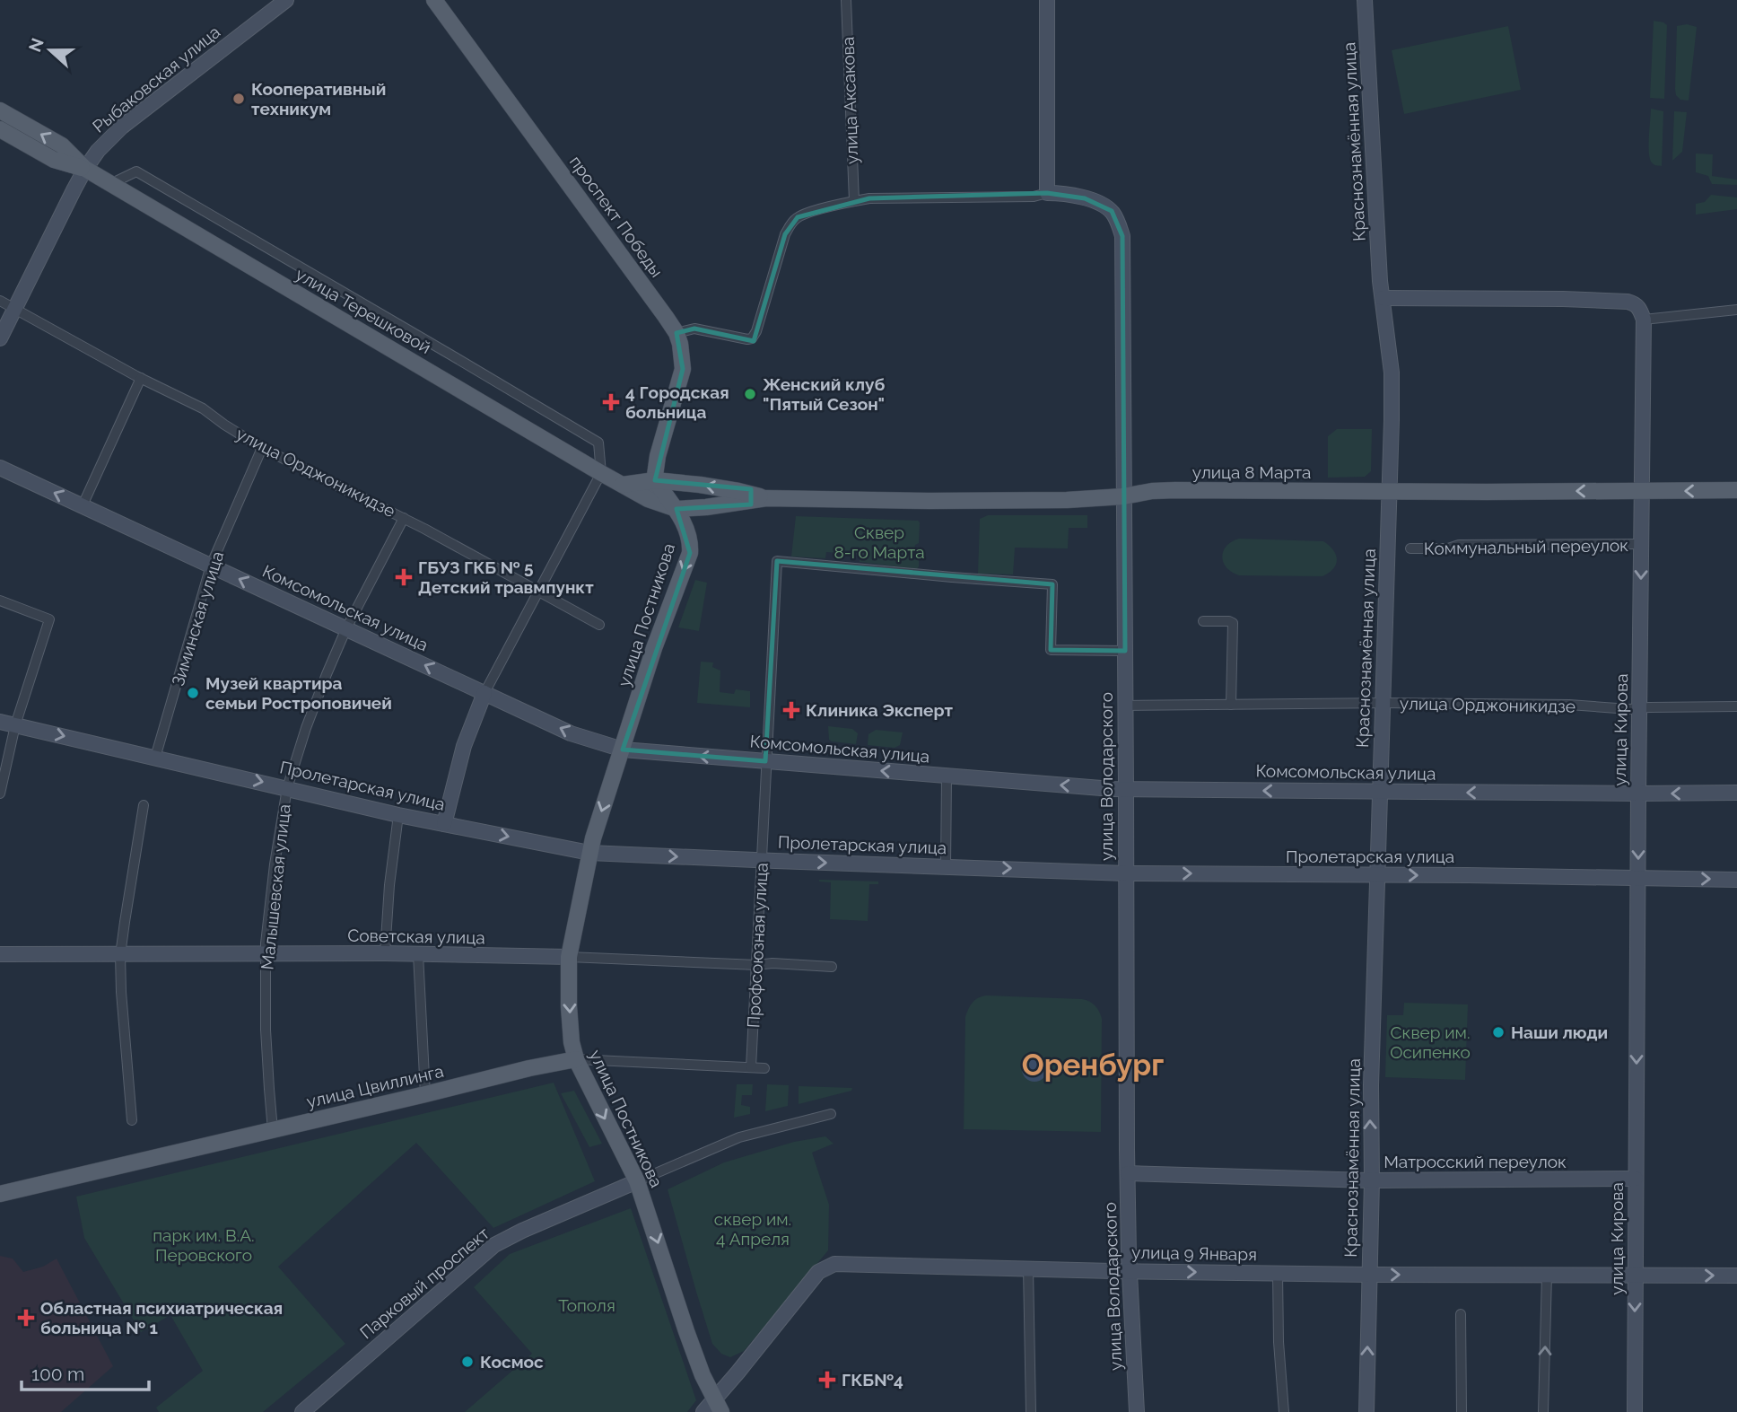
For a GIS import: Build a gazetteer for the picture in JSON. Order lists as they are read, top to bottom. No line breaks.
{"streets":{"main road":["Рыбаковская улица","Краснознамённая улица","проспект Победы","улица Терешковой","улица 8 Марта","Комсомольская улица","улица Постникова","улица Кирова","улица Володарского","Пролетарская улица","Советская улица","улица Цвиллинга","Матросский переулок","улица 9 Января","Парковый проспект"],"street":["улица Аксакова","улица Орджоникидзе","Коммунальный переулок","Зиминская улица","Малышевская улица","Профсоюзная улица"]},"crossings":[["Рыбаковская улица","улица Терешковой"],["Рыбаковская улица","улица Орджоникидзе"],["Краснознамённая улица","улица Орджоникидзе"],["Краснознамённая улица","улица 8 Марта"],["Краснознамённая улица","Комсомольская улица"],["Краснознамённая улица","Пролетарская улица"],["Краснознамённая улица","Матросский переулок"],["Краснознамённая улица","улица 9 Января"],["проспект Победы","улица Терешковой"],["проспект Победы","улица 8 Марта"],["улица Терешковой","улица 8 Марта"],["улица Терешковой","улица Постникова"],["улица Орджоникидзе","Зиминская улица"],["улица Орджоникидзе","улица Кирова"],["улица Орджоникидзе","улица Володарского"],["улица Орджоникидзе","Малышевская улица"],["улица 8 Марта","улица Постникова"],["улица 8 Марта","улица Кирова"],["улица 8 Марта","улица Володарского"],["Коммунальный переулок","улица Кирова"],["Комсомольская улица","улица Постникова"],["Комсомольская улица","Зиминская улица"],["Комсомольская улица","улица Кирова"],["Комсомольская улица","улица Володарского"],["Комсомольская улица","Малышевская улица"],["Комсомольская улица","Профсоюзная улица"],["улица Постникова","Пролетарская улица"],["улица Постникова","Советская улица"],["улица Постникова","улица Цвиллинга"],["улица Постникова","улица 9 Января"],["улица Постникова","Парковый проспект"],["Зиминская улица","Пролетарская улица"],["улица Кирова","Пролетарская улица"],["улица Кирова","Матросский переулок"],["улица Кирова","улица 9 Января"],["улица Володарского","Пролетарская улица"],["улица Володарского","Профсоюзная улица"],["улица Володарского","Матросский переулок"],["улица Володарского","улица 9 Января"],["Пролетарская улица","Малышевская улица"],["Пролетарская улица","Профсоюзная улица"],["Малышевская улица","Советская улица"],["Малышевская улица","улица Цвиллинга"],["Советская улица","Профсоюзная улица"],["Профсоюзная улица","улица Цвиллинга"]],"one_way":["улица 8 Марта","Комсомольская улица","улица Постникова","улица Кирова","Пролетарская улица","улица 9 Января"],"districts":["Оренбург"],"parks":["Сквер 8-го Марта","Сквер им. Осипенко","сквер им. 4 Апреля","парк им. В.А. Перовского","Тополя"],"places":{"other":["Кооперативный техникум","Женский клуб \"Пятый Сезон\"","Музей квартира семьи Ростроповичей","Наши люди","Космос"],"health":["4 Городская больница","ГБУЗ ГКБ № 5 Детский травмпункт","Клиника Эксперт","Областная психиатрическая больница № 1","ГКБ№4"]},"scale_bar":"100 m","north":"left"}
